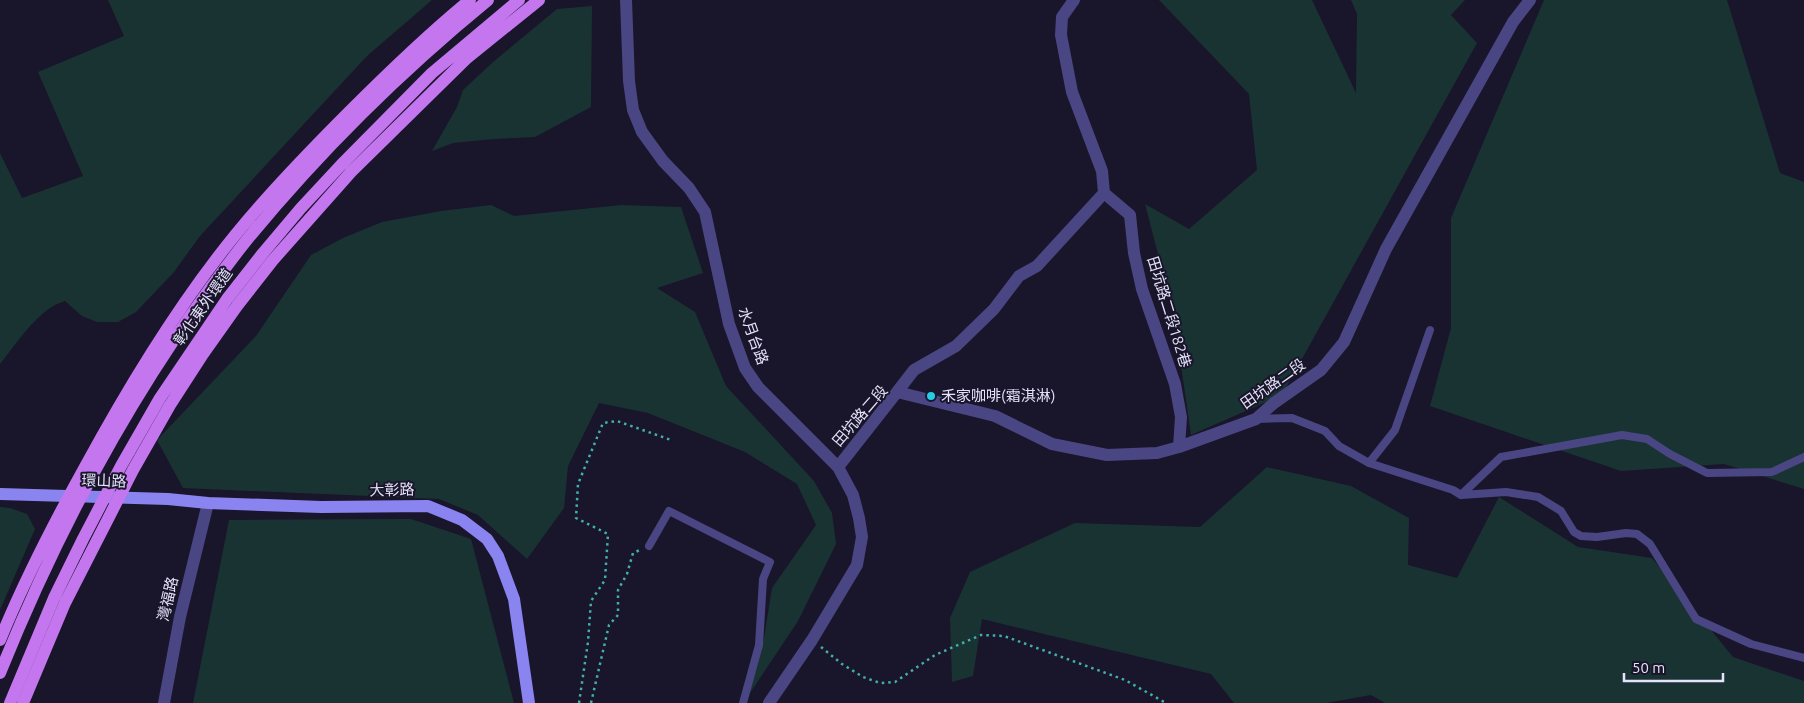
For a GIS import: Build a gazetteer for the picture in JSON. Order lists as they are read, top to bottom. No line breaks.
{"streets":{"main road":["彰化東外環道","環山路","大彰路"],"street":["田坑路二段182巷","水月台路","田坑路二段","灣福路"]},"crossings":[["彰化東外環道","環山路"],["田坑路二段182巷","田坑路二段"],["水月台路","田坑路二段"],["環山路","大彰路"],["環山路","灣福路"],["大彰路","灣福路"]],"places":["禾家咖啡(霜淇淋)"],"scale_bar":"50 m"}
